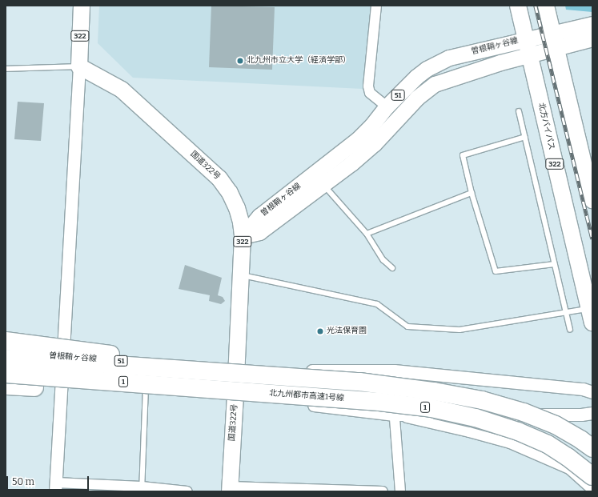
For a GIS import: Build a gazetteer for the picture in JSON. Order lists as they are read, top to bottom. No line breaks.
{"streets":{"highway":["322","北方バイパス","国道322号","1","北九州都市高速1号線"],"main road":["曽根鞘ヶ谷線","51"]},"crossings":[["322","国道322号"],["曽根鞘ヶ谷線","北方バイパス"],["曽根鞘ヶ谷線","国道322号"],["国道322号","北九州都市高速1号線"]],"places":["北九州市立大学（経済学部）","光法保育園"],"scale_bar":"50 m"}
